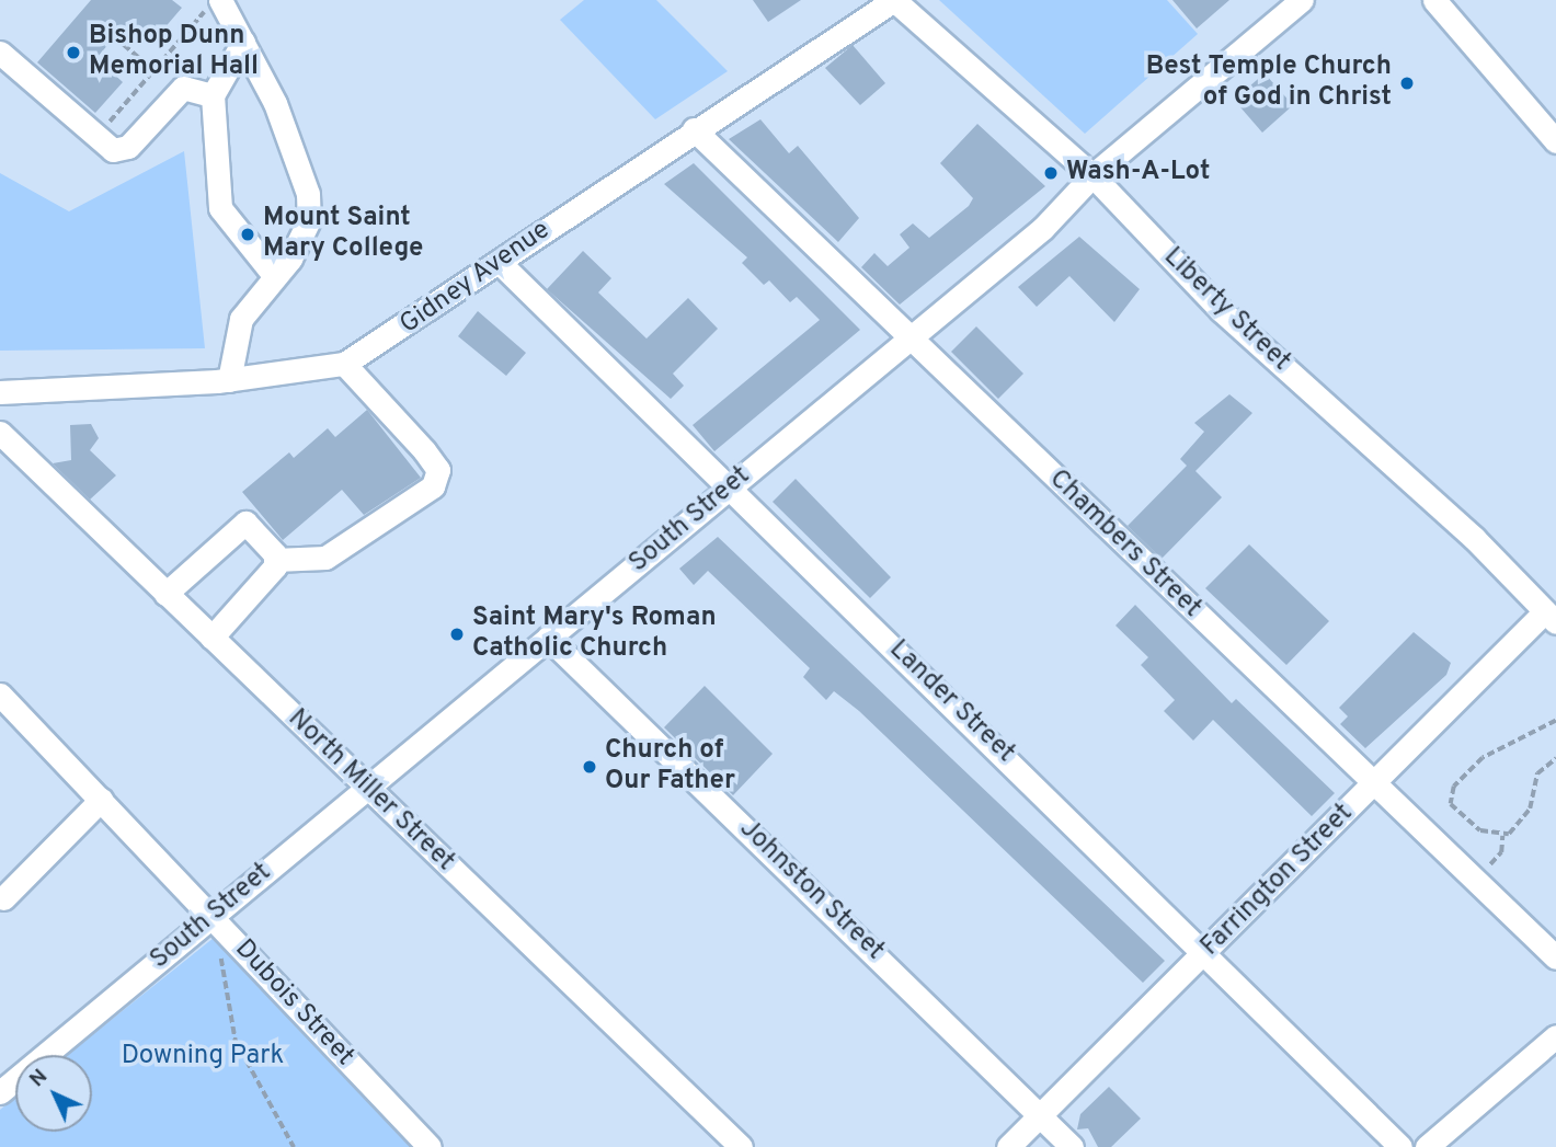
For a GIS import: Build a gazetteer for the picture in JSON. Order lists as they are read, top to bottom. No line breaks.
{"streets":{"street":["Gidney Avenue","Liberty Street","South Street","Chambers Street","Lander Street","North Miller Street","Farrington Street","Johnston Street","Dubois Street"]},"crossings":[["Gidney Avenue","Liberty Street"],["Gidney Avenue","Chambers Street"],["Gidney Avenue","Lander Street"],["Liberty Street","South Street"],["Liberty Street","Farrington Street"],["South Street","Chambers Street"],["South Street","Lander Street"],["South Street","North Miller Street"],["South Street","Johnston Street"],["South Street","Dubois Street"],["Chambers Street","Farrington Street"],["Lander Street","Farrington Street"],["Farrington Street","Johnston Street"]],"parks":["Downing Park"],"places":["Bishop Dunn Memorial Hall","Best Temple Church of God in Christ","Wash-A-Lot","Mount Saint Mary College","Saint Mary's Roman Catholic Church","Church of Our Father"],"north":"top left"}
